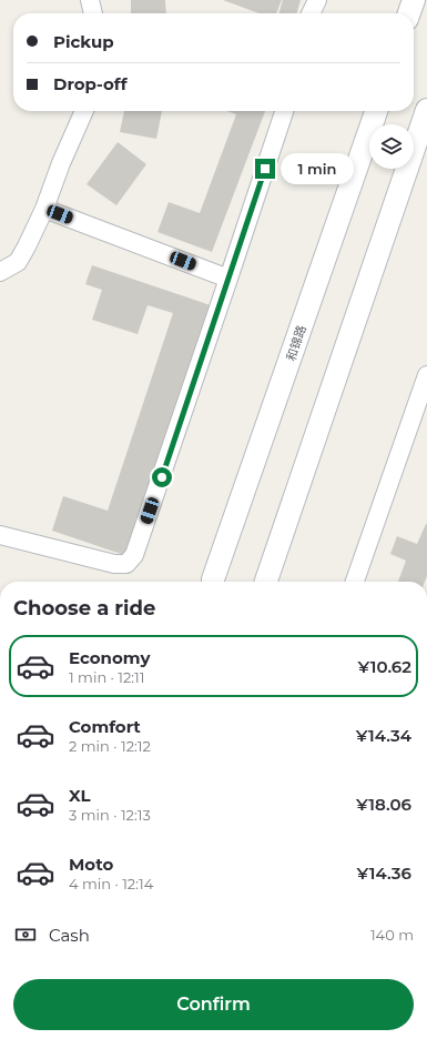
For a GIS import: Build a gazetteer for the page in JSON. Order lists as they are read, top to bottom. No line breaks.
{"streets":{"street":["和锦路"]},"page":{"banner":["Pickup","Drop-off"],"bubble":"1 min","heading":"Choose a ride","list":[{"name":"Economy","note":"1 min · 12:11","value":"¥10.62"},{"name":"Comfort","note":"2 min · 12:12","value":"¥14.34"},{"name":"XL","note":"3 min · 12:13","value":"¥18.06"},{"name":"Moto","note":"4 min · 12:14","value":"¥14.36"}],"pay":["Cash","140 m"],"buttons":"Confirm"}}
